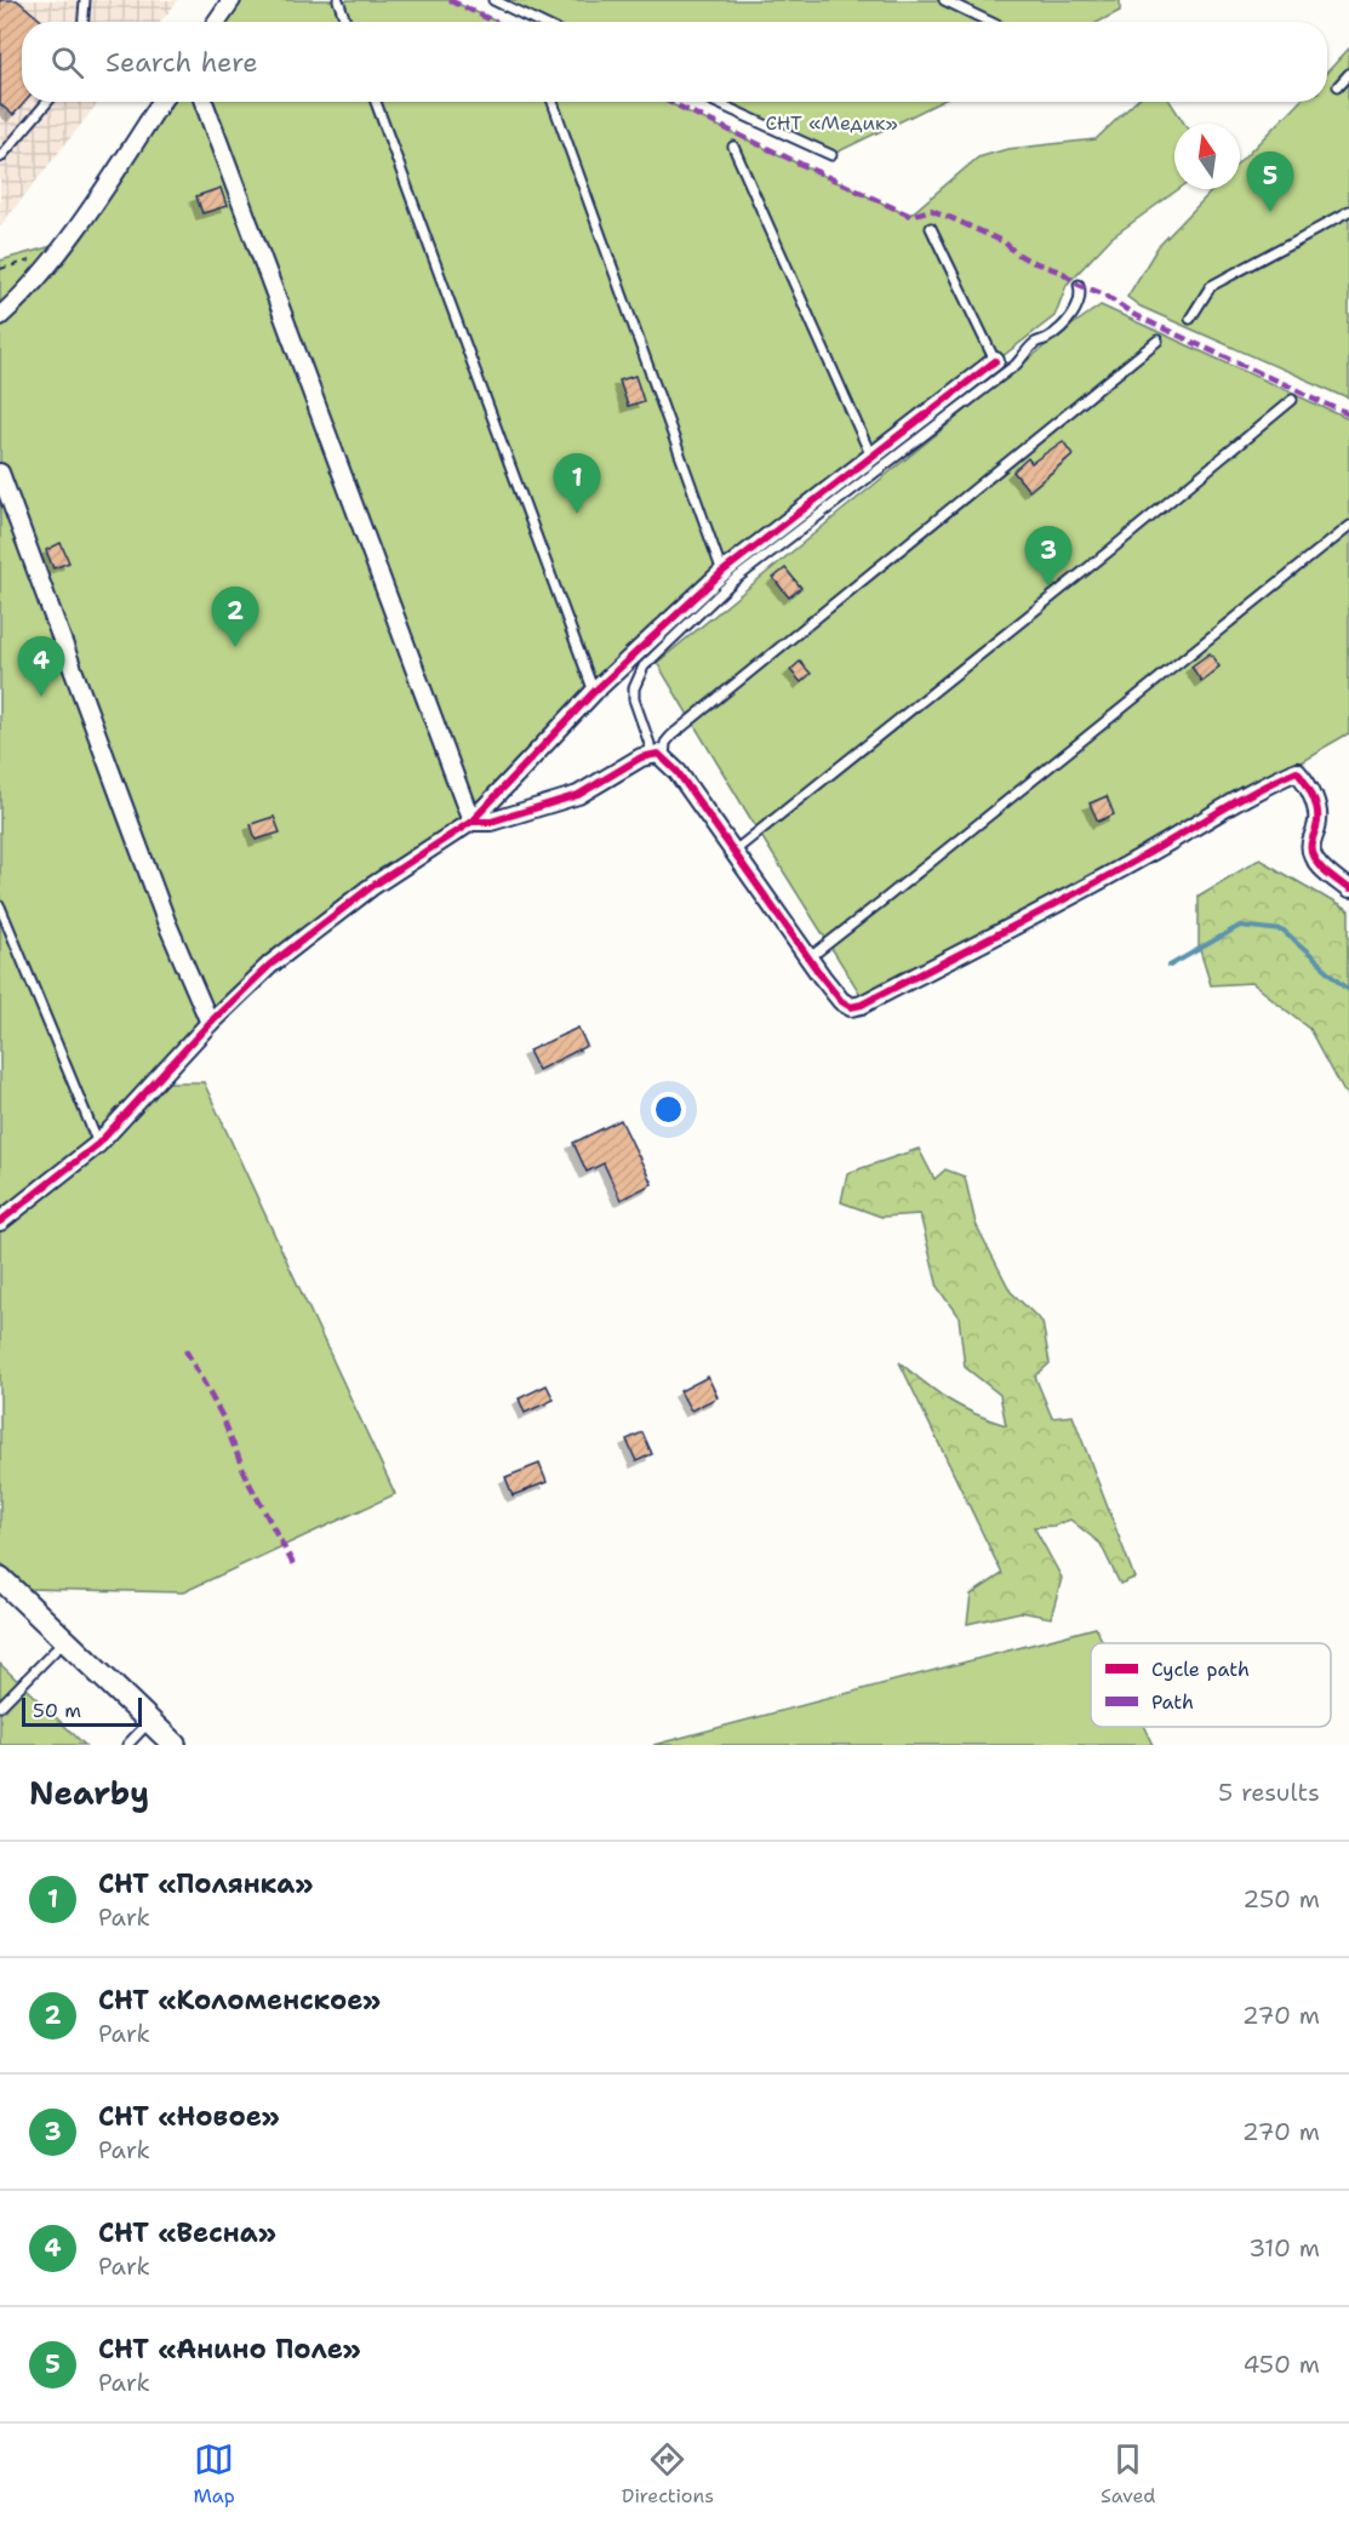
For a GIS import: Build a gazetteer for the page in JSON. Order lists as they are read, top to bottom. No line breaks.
{"parks":["СНТ «Медик»"],"legend":["Cycle path","Path"],"scale_bar":"50 m","north":"top","page":{"search":"Search here","pins":["5","1","3","2","4"],"scale":"50 m","heading":["Nearby","5 results"],"list":[{"mark":"1","name":"СНТ «Полянка»","note":"Park","value":"250 m"},{"mark":"2","name":"СНТ «Коломенское»","note":"Park","value":"270 m"},{"mark":"3","name":"СНТ «Новое»","note":"Park","value":"270 m"},{"mark":"4","name":"СНТ «Весна»","note":"Park","value":"310 m"},{"mark":"5","name":"СНТ «Анино Поле»","note":"Park","value":"450 m"}],"nav":["Map","Directions","Saved"]}}
